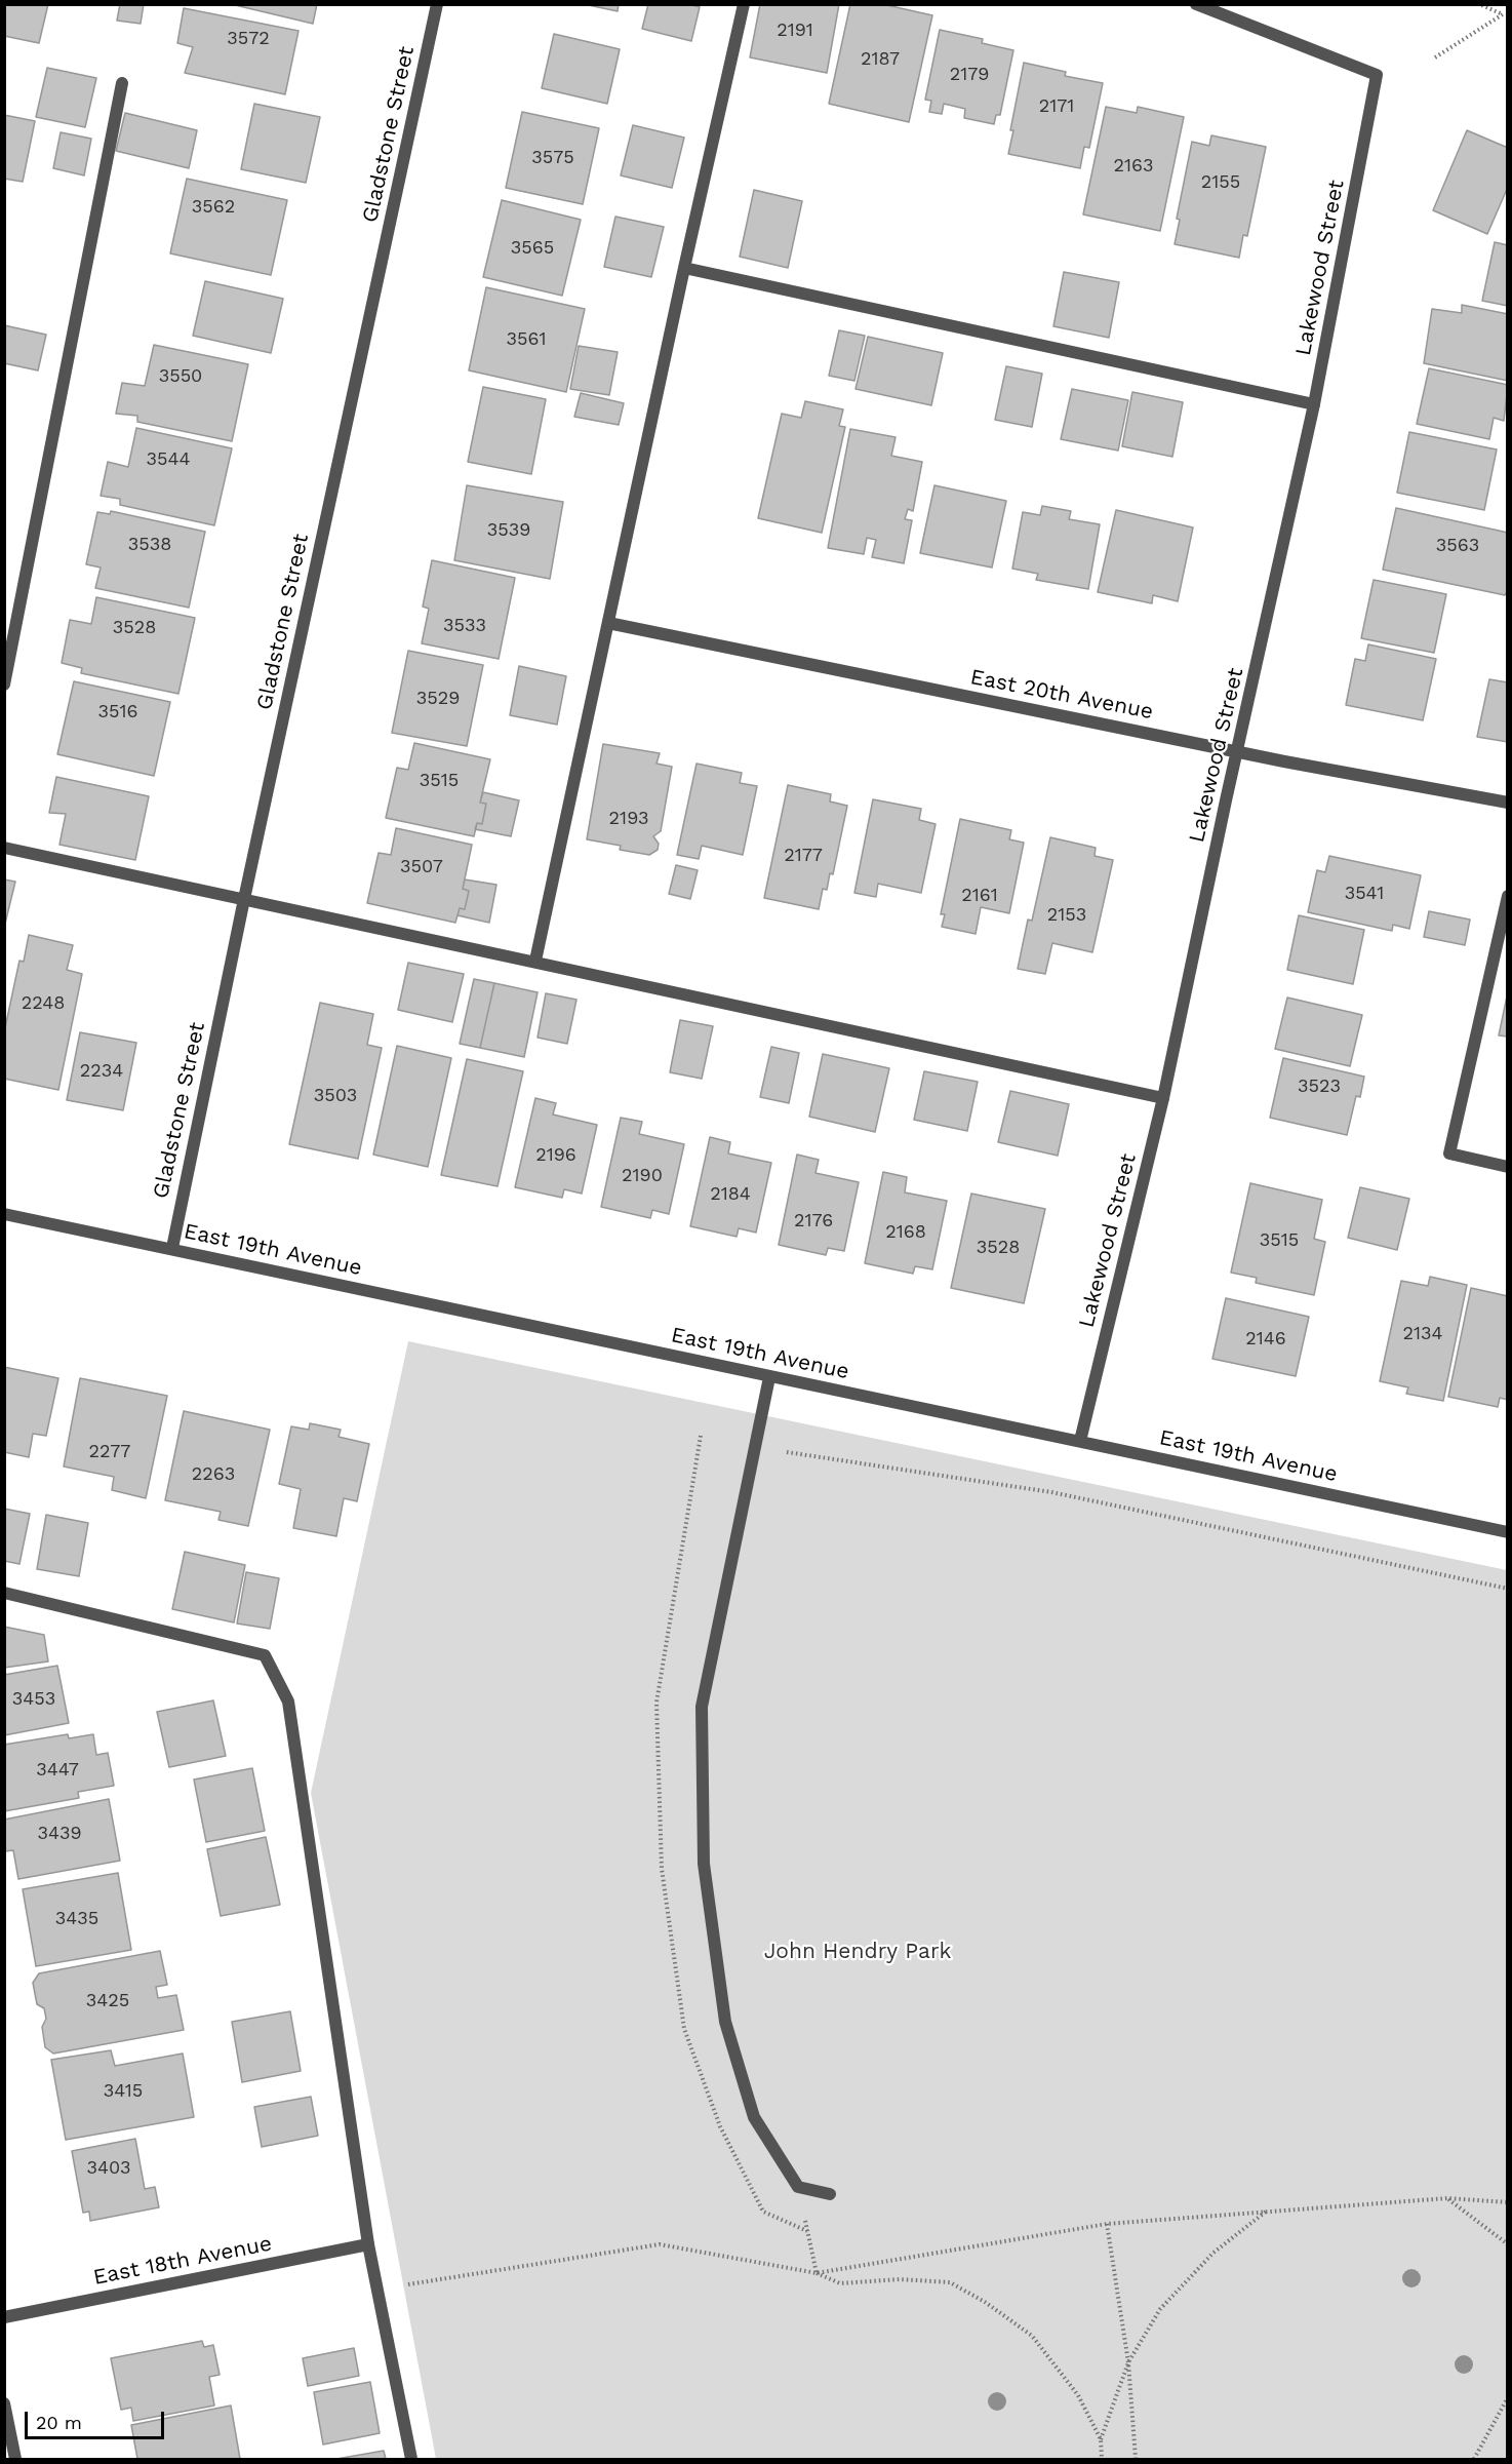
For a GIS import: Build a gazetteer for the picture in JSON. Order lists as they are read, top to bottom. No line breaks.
{"streets":{"street":["Gladstone Street","Lakewood Street","East 20th Avenue","East 19th Avenue","East 18th Avenue"]},"crossings":[["Gladstone Street","East 19th Avenue"],["Lakewood Street","East 20th Avenue"],["Lakewood Street","East 19th Avenue"]],"parks":["John Hendry Park"],"house_numbers":["2191","3572","2187","2179","2171","3575","2163","2155","3562","3565","3561","3550","3544","3539","3538","3563","3533","3528","3529","3516","3515","2193","2177","3507","3541","2161","2153","2248","2234","3523","3503","2196","2190","2184","2176","2168","3515","3528","2134","2146","2277","2263","3453","3447","3439","3435","3425","3415","3403"],"scale_bar":"20 m"}
